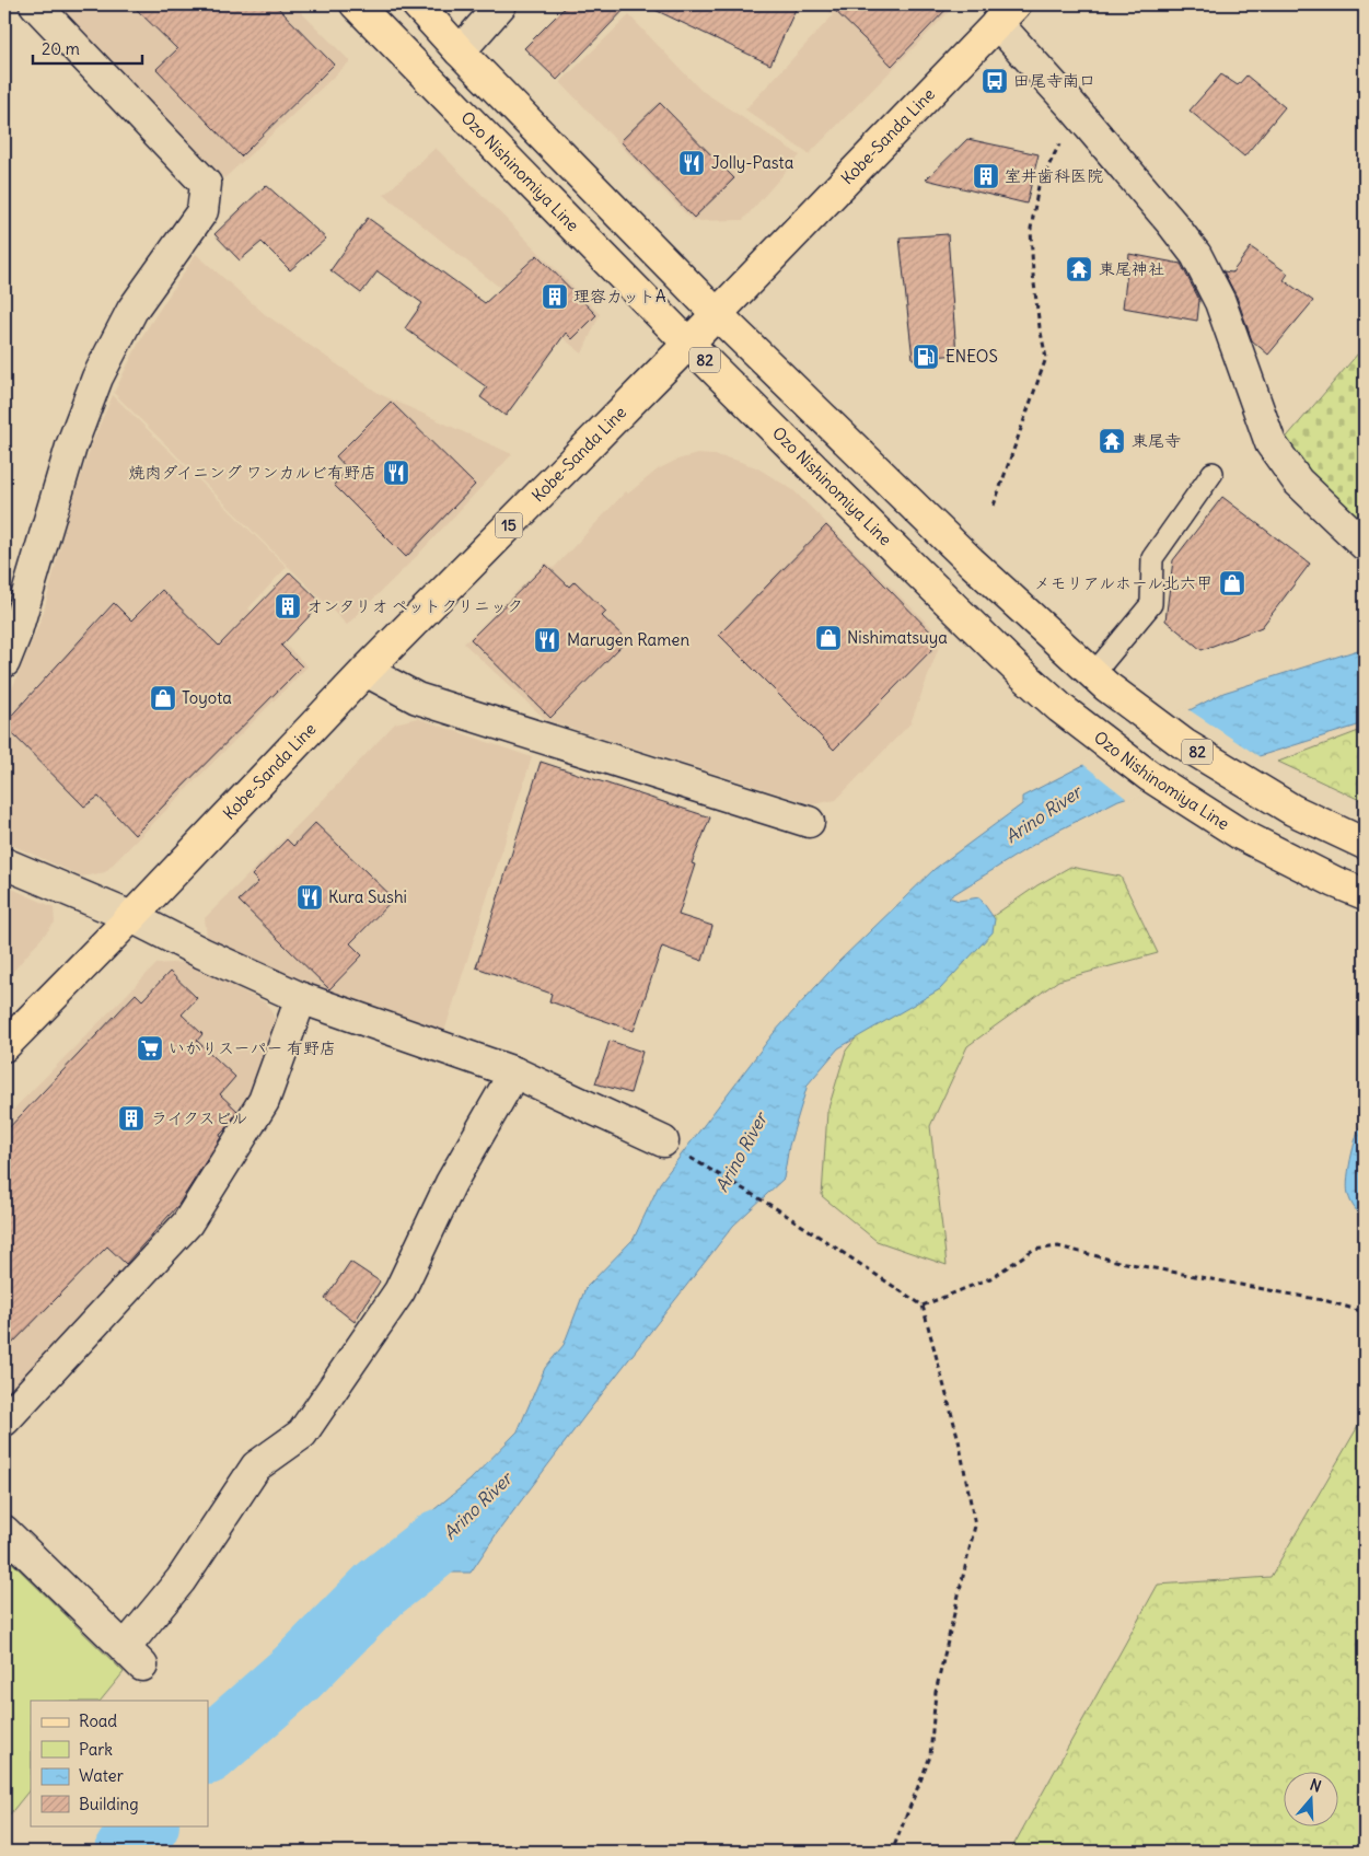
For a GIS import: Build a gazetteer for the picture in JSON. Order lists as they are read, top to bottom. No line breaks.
{"streets":{"main road":["Kobe-Sanda Line","Ozo Nishinomiya Line","82","15"]},"crossings":[["Kobe-Sanda Line","Ozo Nishinomiya Line"],["Kobe-Sanda Line","82"]],"water":["Arino River"],"places":{"bus stop":["田尾寺南口"],"restaurant":["Jolly-Pasta","焼肉ダイニング ワンカルビ有野店","Marugen Ramen","Kura Sushi"],"building":["室井歯科医院","理容カットA","オンタリオ ペットクリニック","ライクスビル"],"temple":["東尾神社","東尾寺"],"fuel station":["ENEOS"],"shop":["メモリアルホール北六甲","Nishimatsuya","Toyota"],"supermarket":["いかりスーパー 有野店"]},"legend":["Road","Park","Water","Building"],"scale_bar":"20 m","north":"top"}
